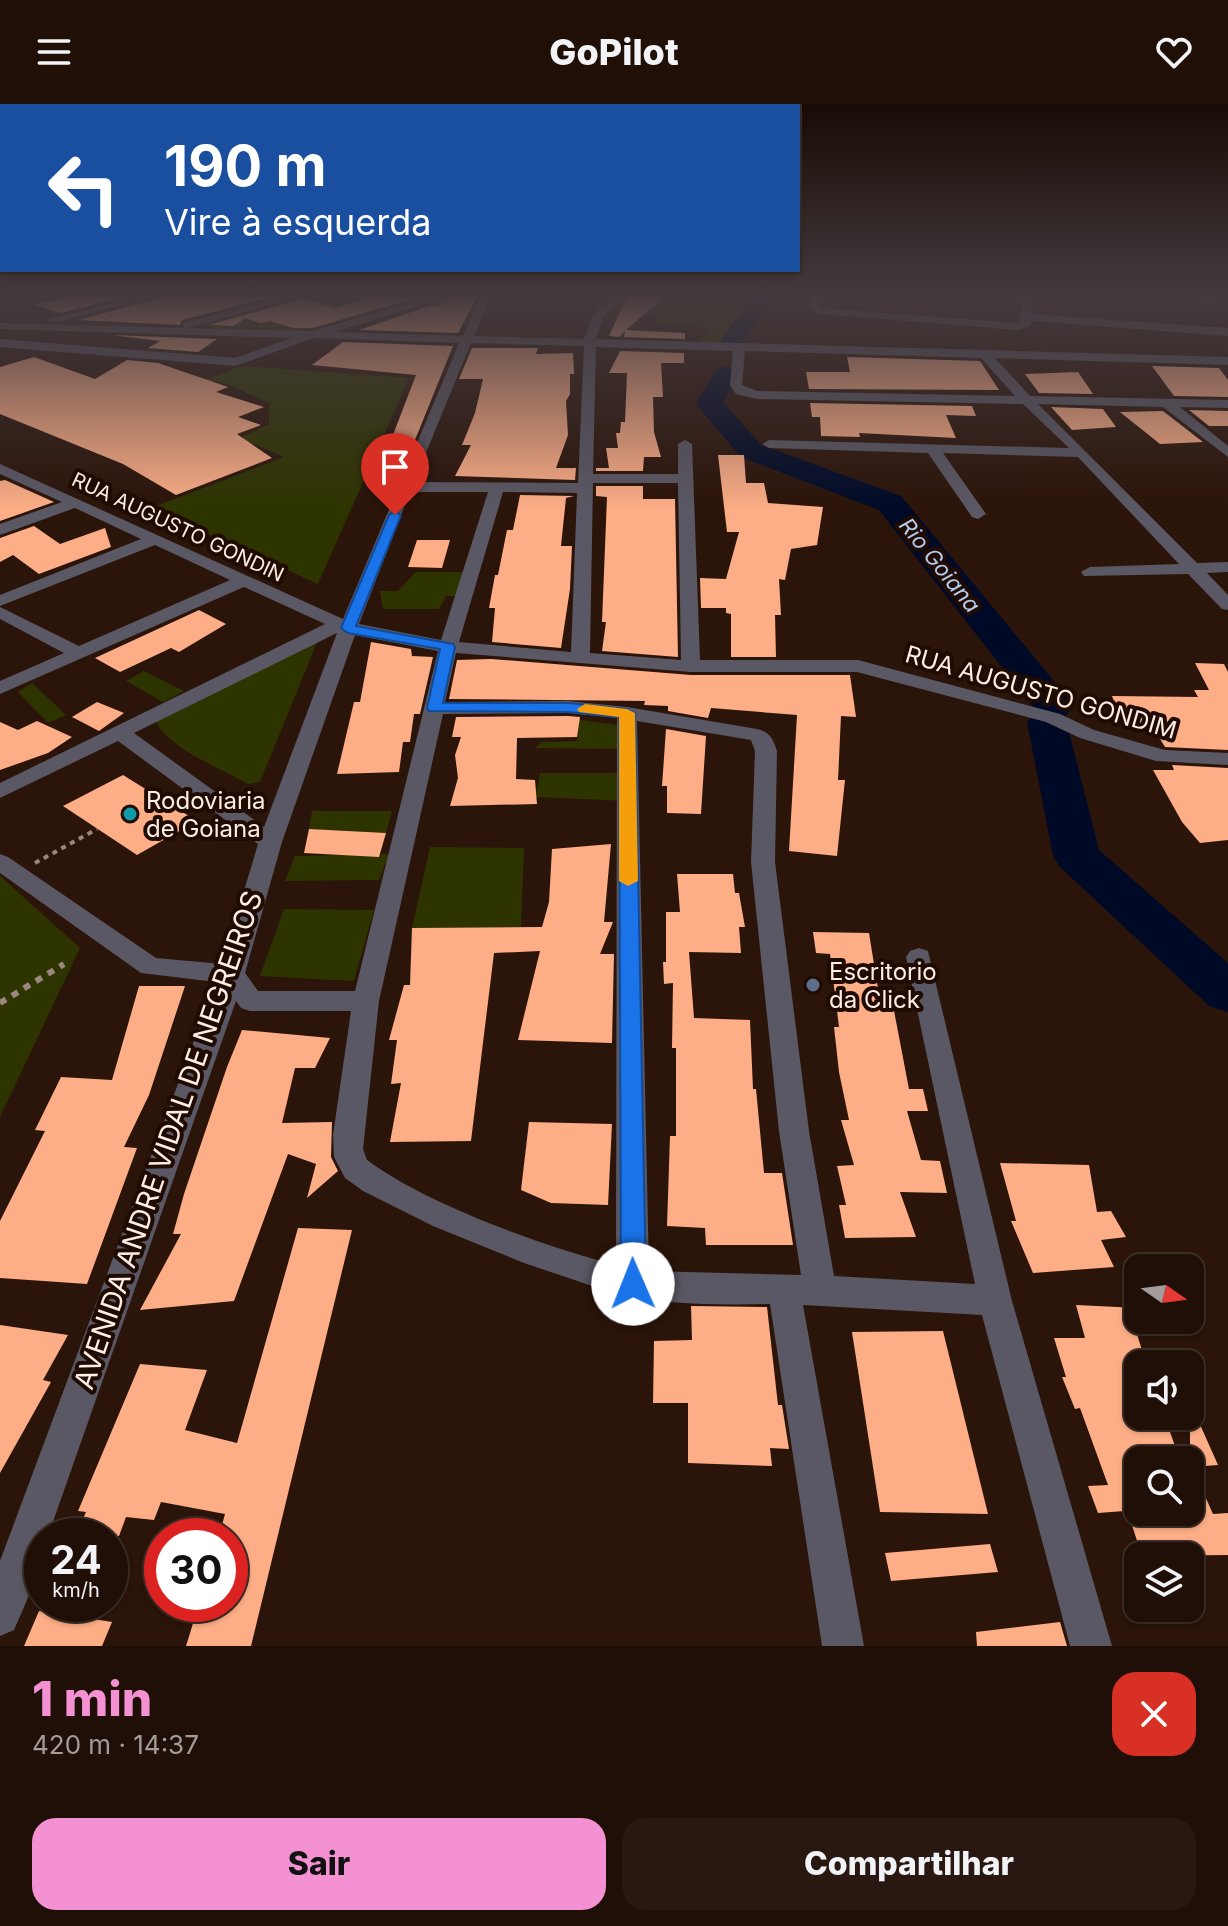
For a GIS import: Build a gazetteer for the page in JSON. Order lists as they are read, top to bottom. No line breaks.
{"streets":{"street":["RUA AUGUSTO GONDIN","RUA AUGUSTO GONDIM","AVENIDA ANDRE VIDAL DE NEGREIROS"]},"crossings":[["RUA AUGUSTO GONDIN","RUA AUGUSTO GONDIM"],["RUA AUGUSTO GONDIN","AVENIDA ANDRE VIDAL DE NEGREIROS"]],"water":["Rio Goiana"],"places":["Rodoviaria de Goiana","Escritorio da Click"],"north":"right","page":{"header":"GoPilot","turn":["190 m","Vire à esquerda"],"speed":"24 km/h","limit":"30","heading":["1 min","420 m · 14:37"],"buttons":["Sair","Compartilhar"]}}
